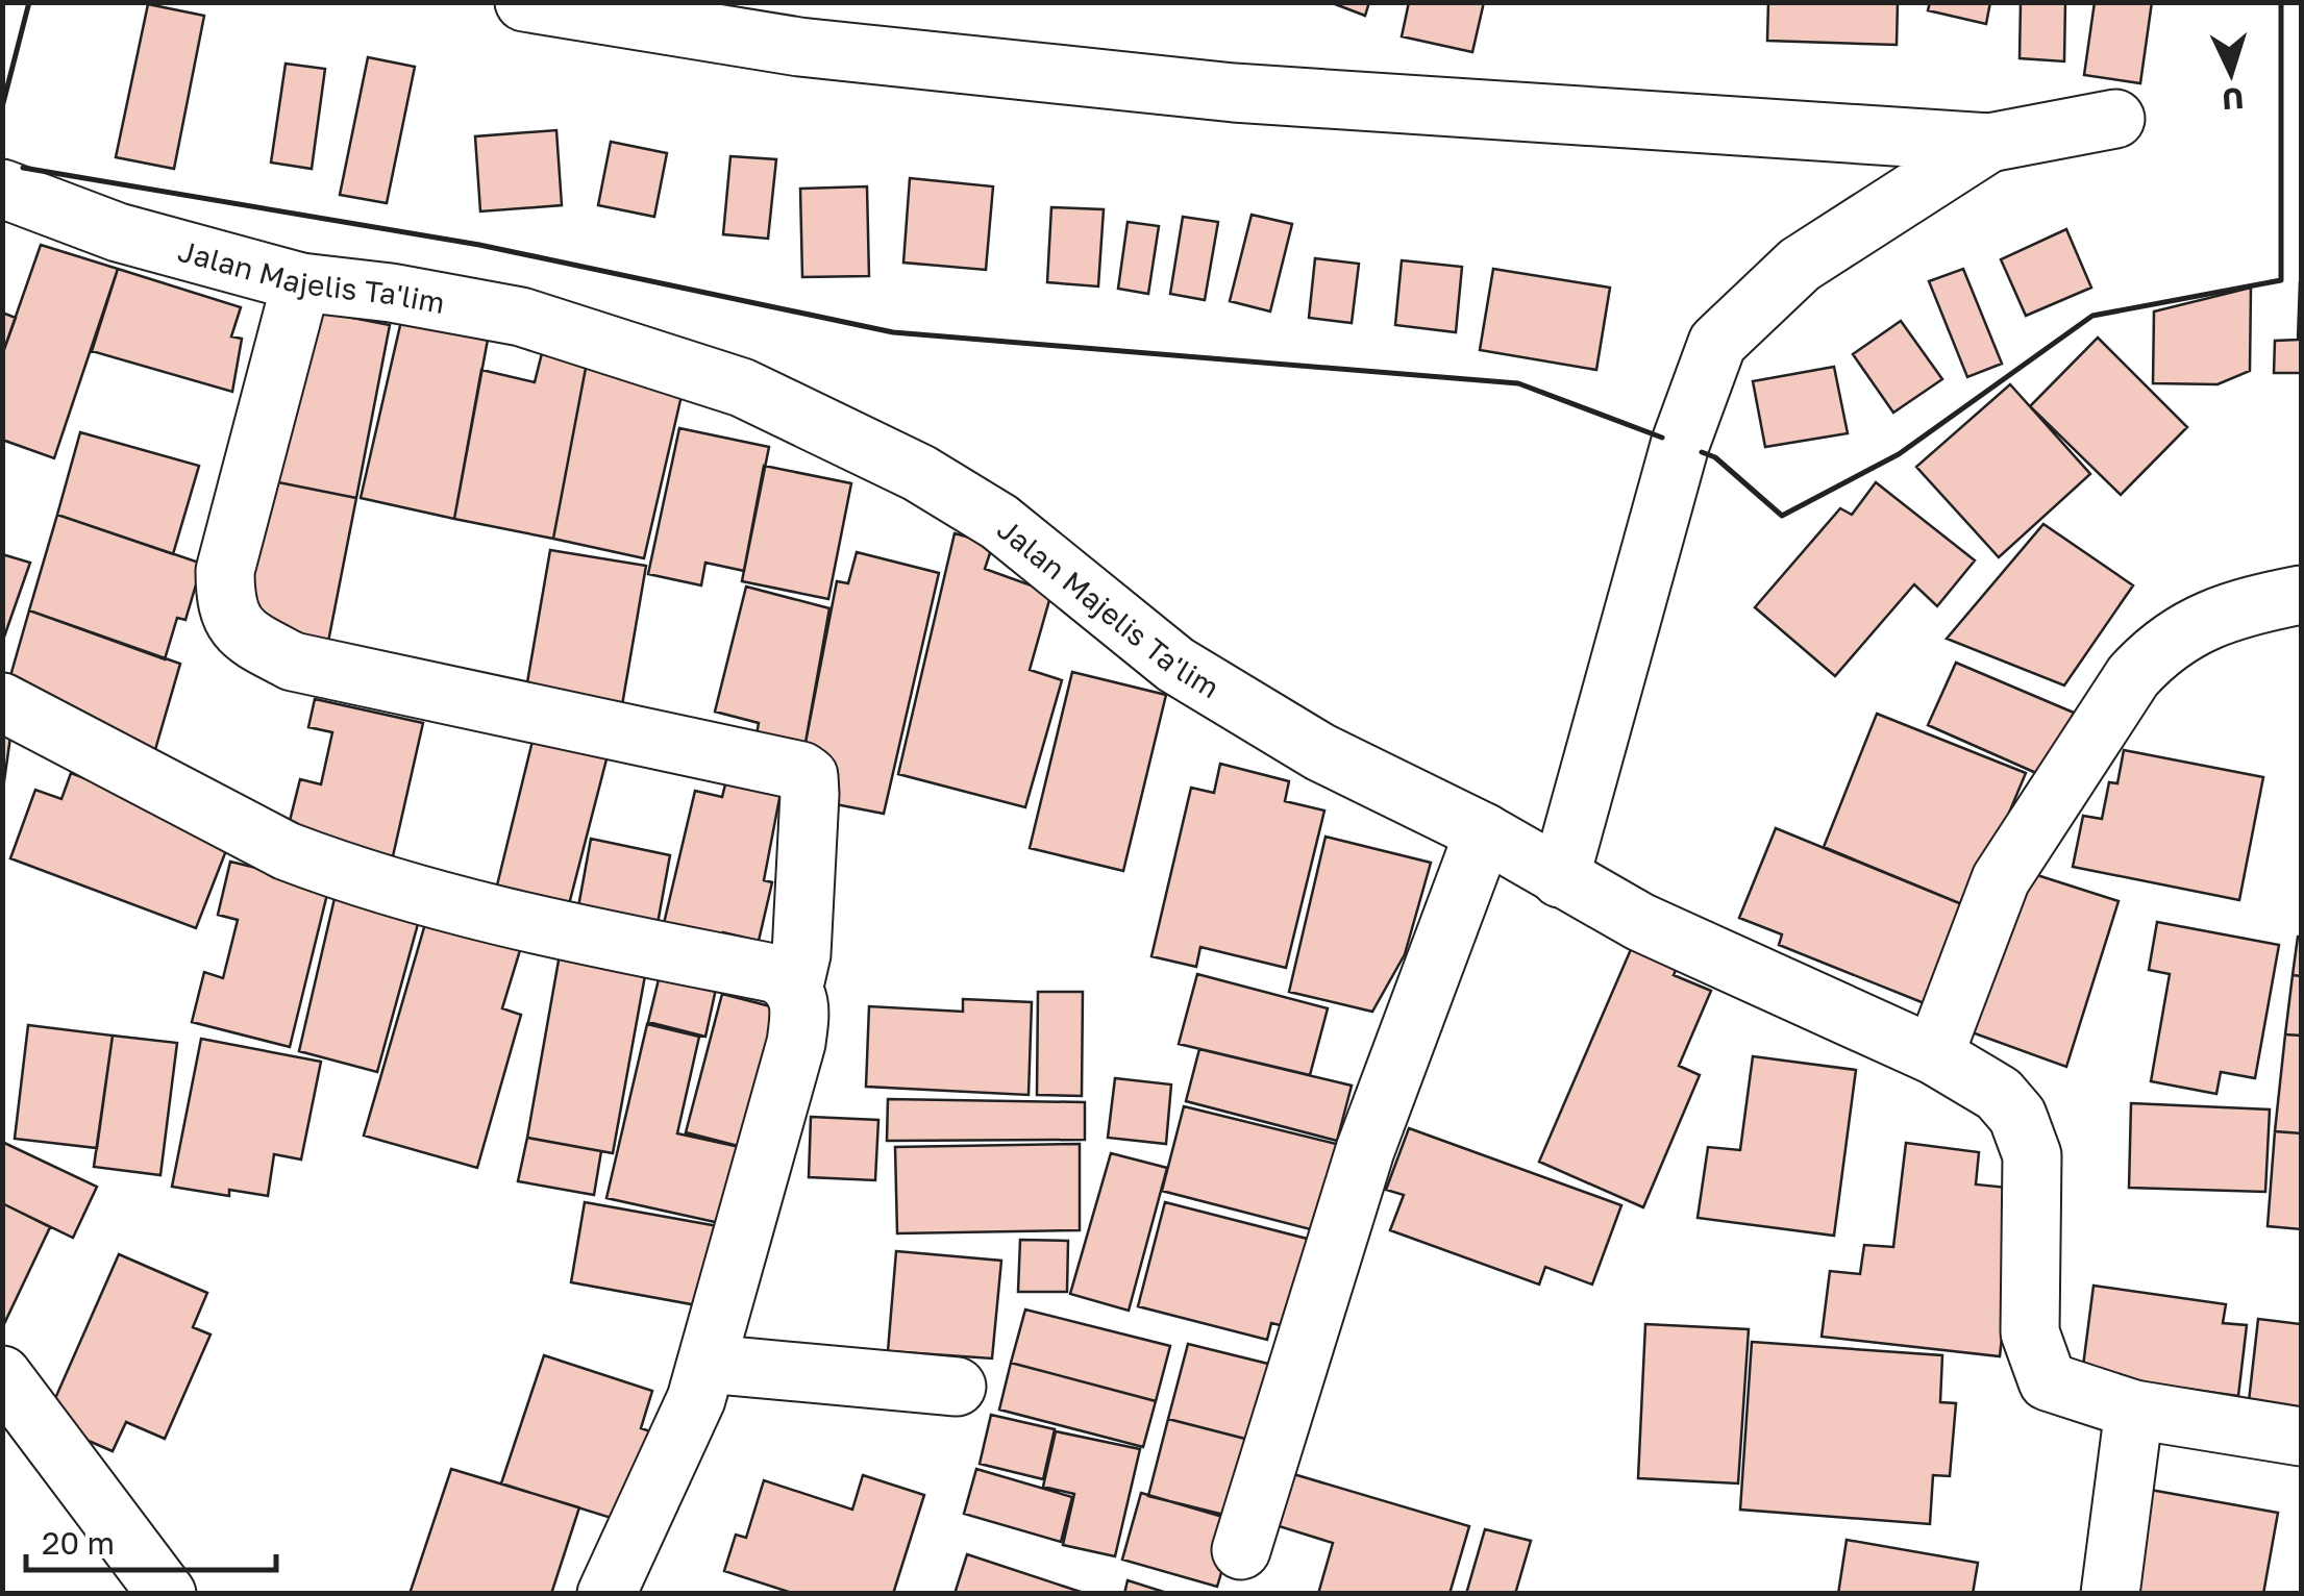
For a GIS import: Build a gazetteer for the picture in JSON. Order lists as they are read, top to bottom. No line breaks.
{"streets":{"street":["Jalan Majelis Ta'lim"]},"scale_bar":"20 m","north":"bottom"}
